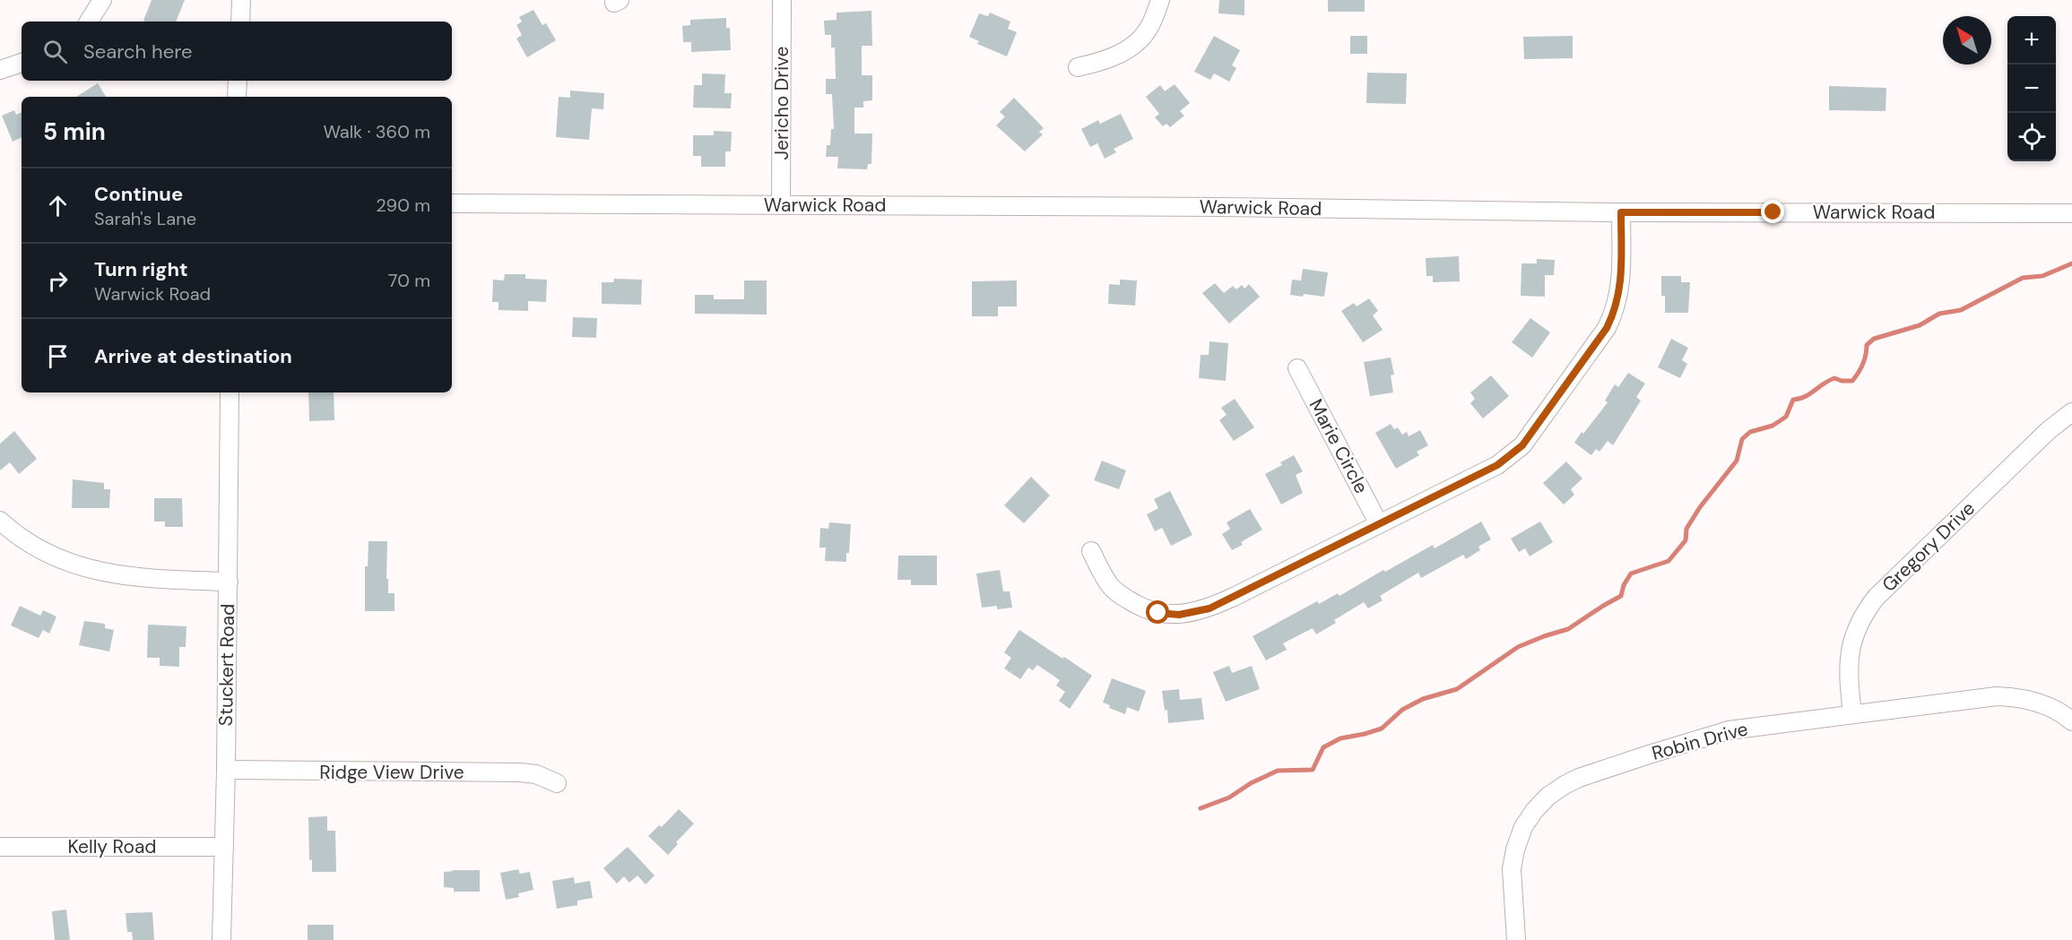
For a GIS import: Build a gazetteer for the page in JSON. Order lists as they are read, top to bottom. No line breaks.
{"streets":{"street":["Jericho Drive","Warwick Road","Marie Circle","Gregory Drive","Stuckert Road","Robin Drive","Ridge View Drive","Kelly Road"]},"crossings":[["Jericho Drive","Warwick Road"],["Gregory Drive","Robin Drive"],["Stuckert Road","Ridge View Drive"],["Stuckert Road","Kelly Road"]],"north":"top left","page":{"map_buttons":["+","−"],"search":"Search here","heading":["5 min","Walk · 360 m"],"list":[["Continue","Sarah's Lane","290 m"],["Turn right","Warwick Road","70 m"],"Arrive at destination"]}}
